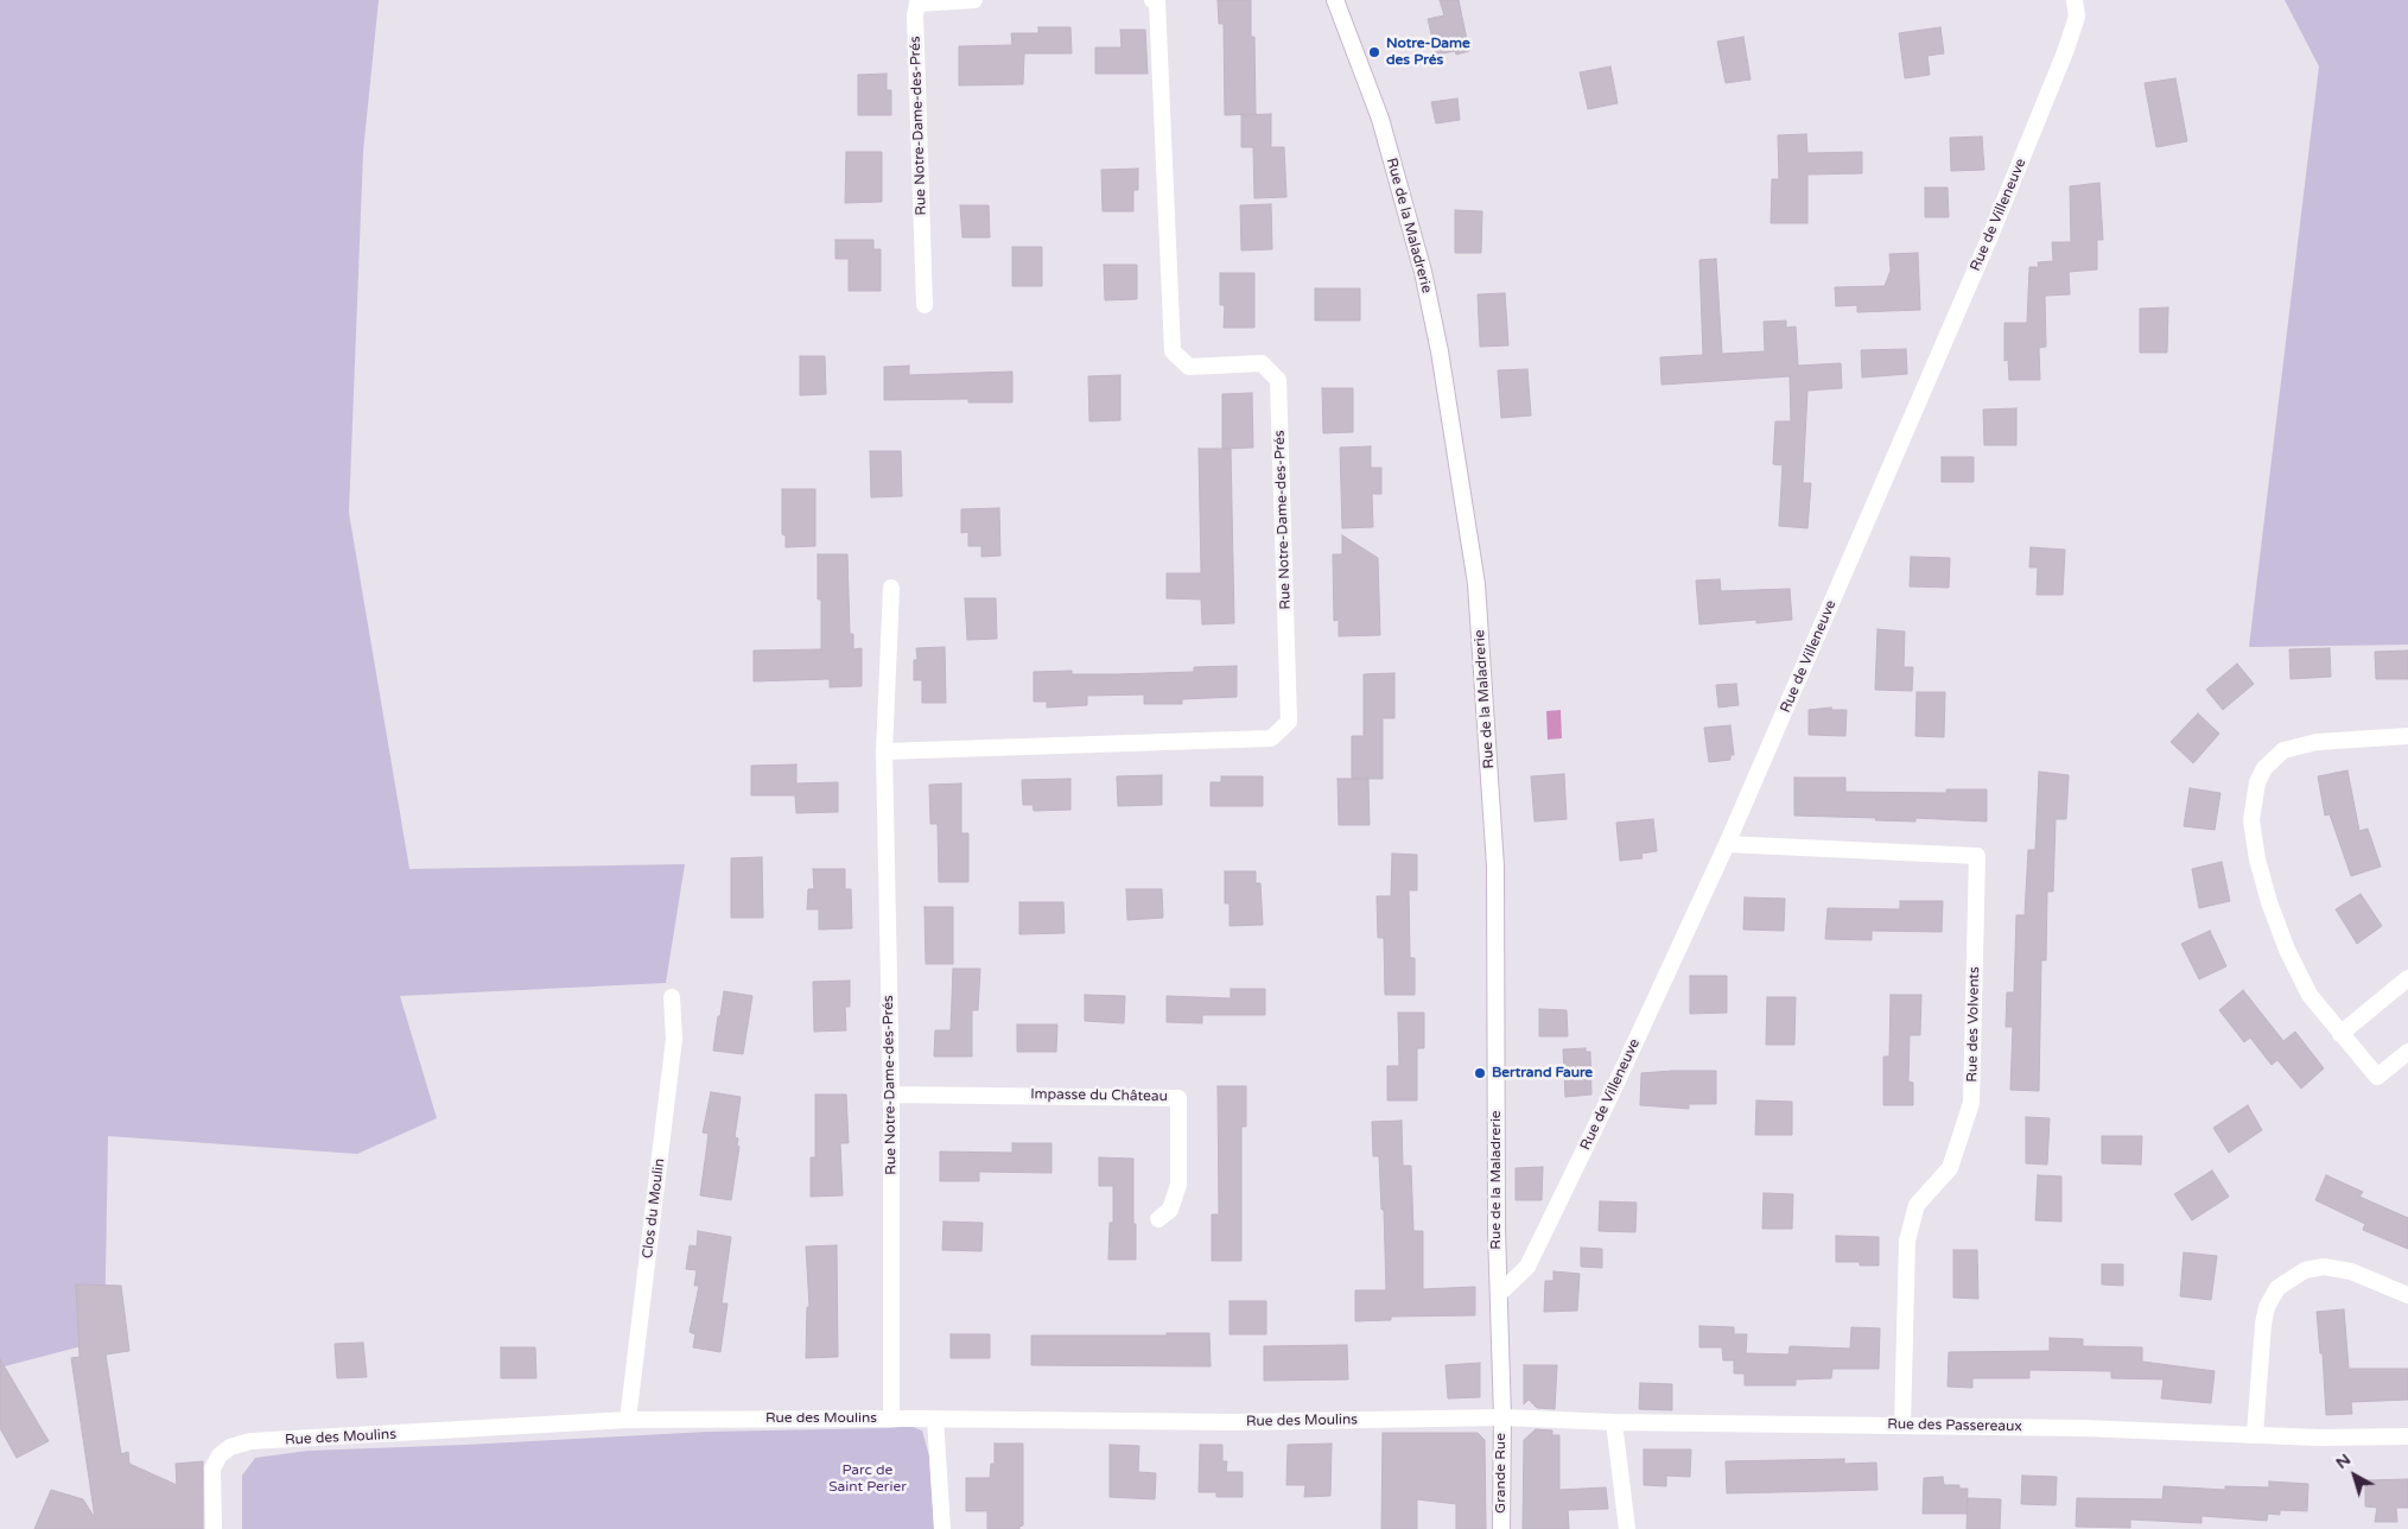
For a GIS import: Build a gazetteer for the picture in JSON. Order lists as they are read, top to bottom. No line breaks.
{"streets":{"street":["Rue Notre-Dame-des-Prés","Rue de Villeneuve","Rue de la Maladrerie","Rue des Volvents","Impasse du Château","Clos du Moulin","Rue des Moulins","Rue des Passereaux","Grande Rue"]},"crossings":[["Rue Notre-Dame-des-Prés","Impasse du Château"],["Rue Notre-Dame-des-Prés","Rue des Moulins"],["Rue de Villeneuve","Rue de la Maladrerie"],["Rue de Villeneuve","Rue des Volvents"],["Rue de la Maladrerie","Rue des Moulins"],["Rue de la Maladrerie","Rue des Passereaux"],["Rue de la Maladrerie","Grande Rue"],["Rue des Volvents","Rue des Passereaux"],["Clos du Moulin","Rue des Moulins"],["Rue des Moulins","Rue des Passereaux"],["Rue des Moulins","Grande Rue"],["Rue des Passereaux","Grande Rue"]],"parks":["Parc de Saint Perier"],"places":["Notre-Dame des Prés","Bertrand Faure"],"north":"top left"}
